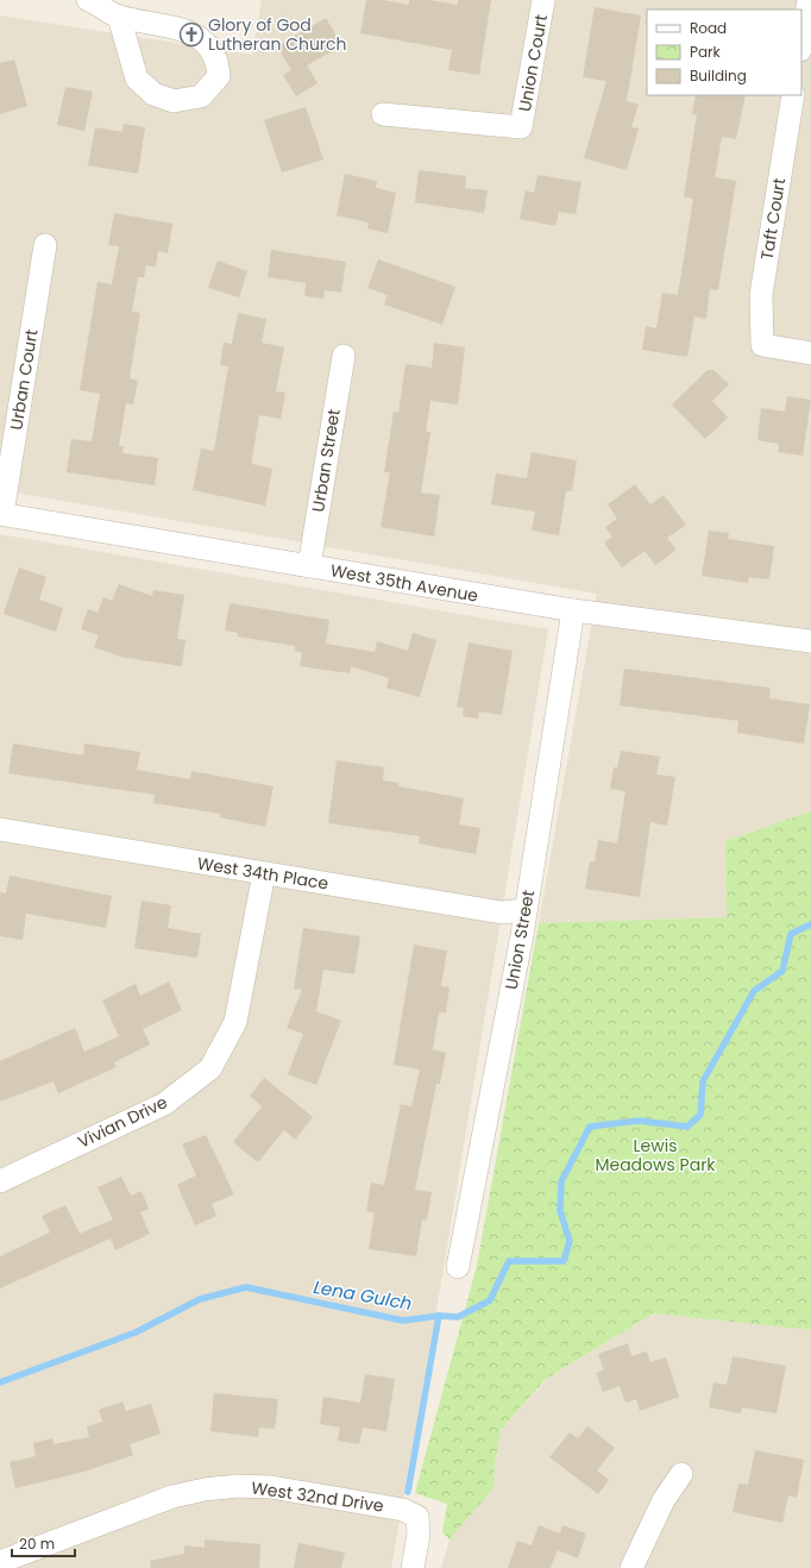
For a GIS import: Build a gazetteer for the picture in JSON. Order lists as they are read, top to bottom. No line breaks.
{"streets":{"street":["Union Court","Taft Court","Urban Court","Urban Street","West 35th Avenue","West 34th Place","Union Street","Vivian Drive","West 32nd Drive"]},"crossings":[["Urban Court","West 35th Avenue"],["Urban Street","West 35th Avenue"],["West 35th Avenue","Union Street"],["West 34th Place","Union Street"],["West 34th Place","Vivian Drive"]],"water":["Lena Gulch"],"parks":["Lewis Meadows Park"],"places":{"church":["Glory of God Lutheran Church"]},"legend":["Road","Park","Building"],"scale_bar":"20 m"}
